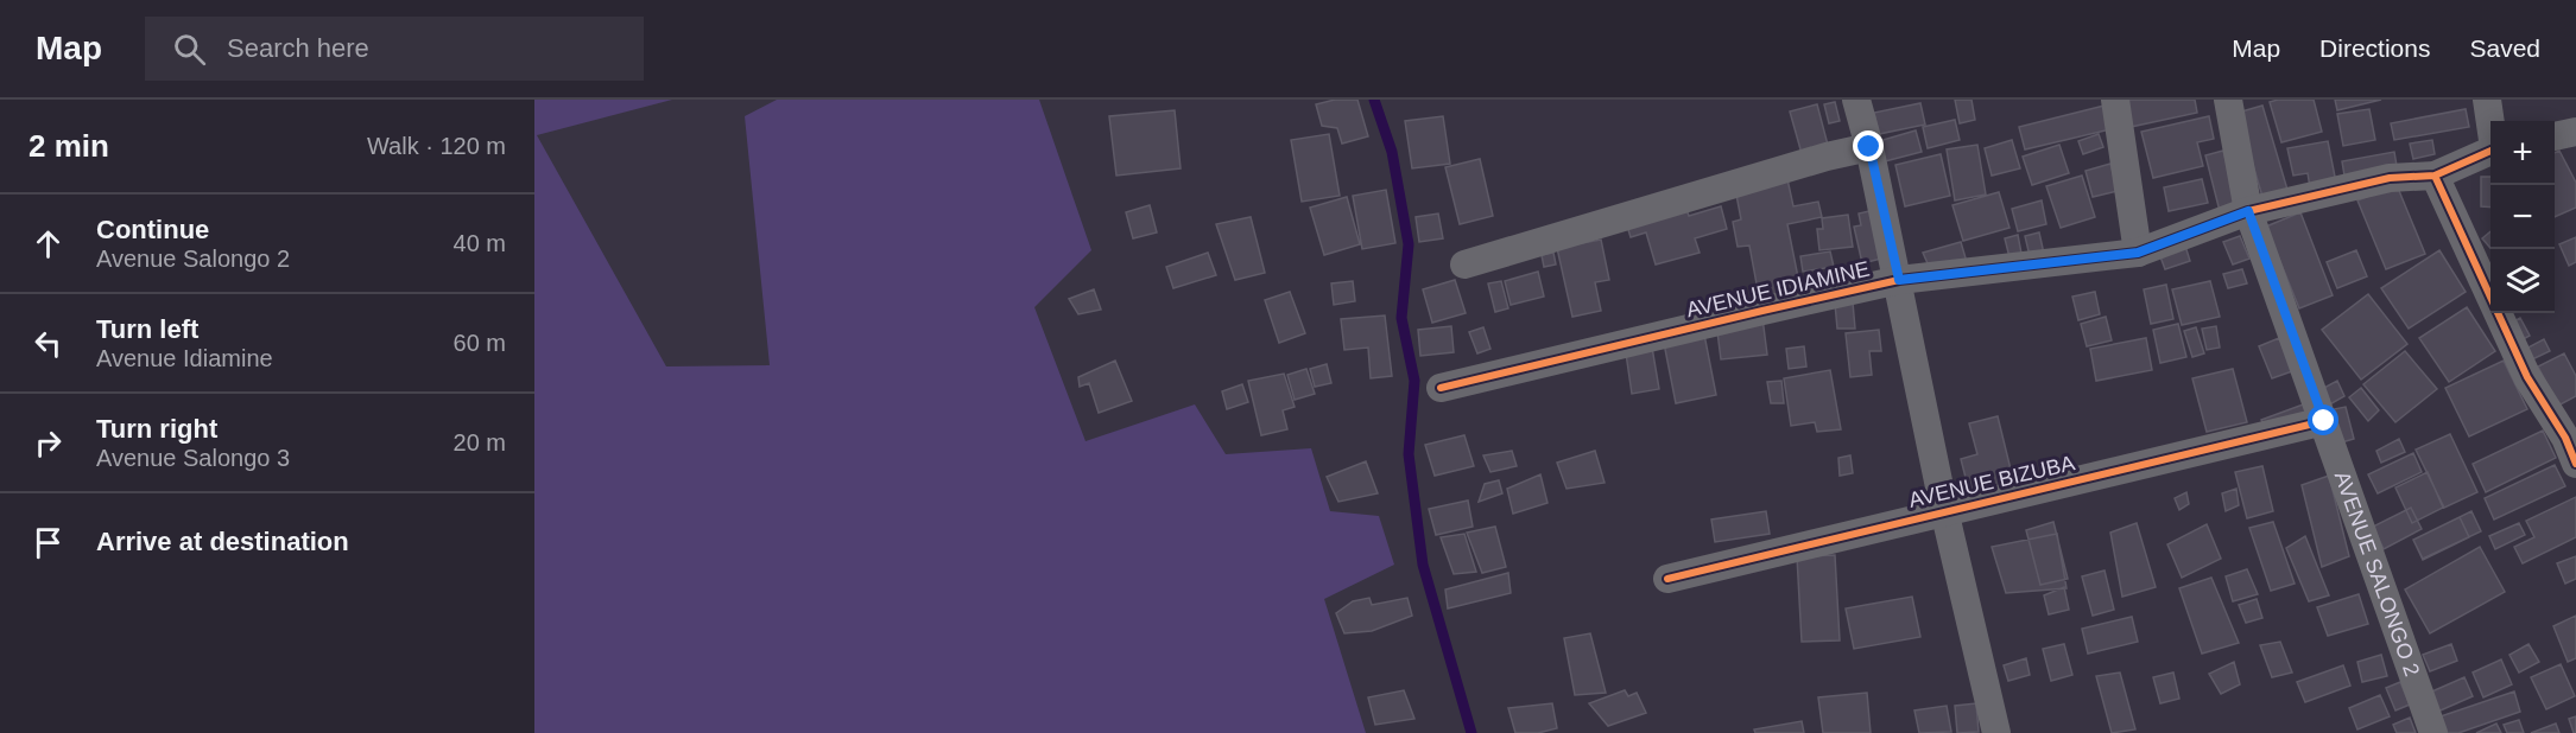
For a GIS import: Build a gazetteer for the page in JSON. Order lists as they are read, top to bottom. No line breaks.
{"streets":{"street":["AVENUE IDIAMINE","AVENUE BIZUBA","AVENUE SALONGO 2"]},"crossings":[["AVENUE IDIAMINE","AVENUE SALONGO 2"],["AVENUE BIZUBA","AVENUE SALONGO 2"]],"page":{"header":"Map","search":"Search here","nav":["Map","Directions","Saved"],"heading":["2 min","Walk · 120 m"],"map_buttons":["+","−"],"list":[["Continue","Avenue Salongo 2","40 m"],["Turn left","Avenue Idiamine","60 m"],["Turn right","Avenue Salongo 3","20 m"],"Arrive at destination"]}}
